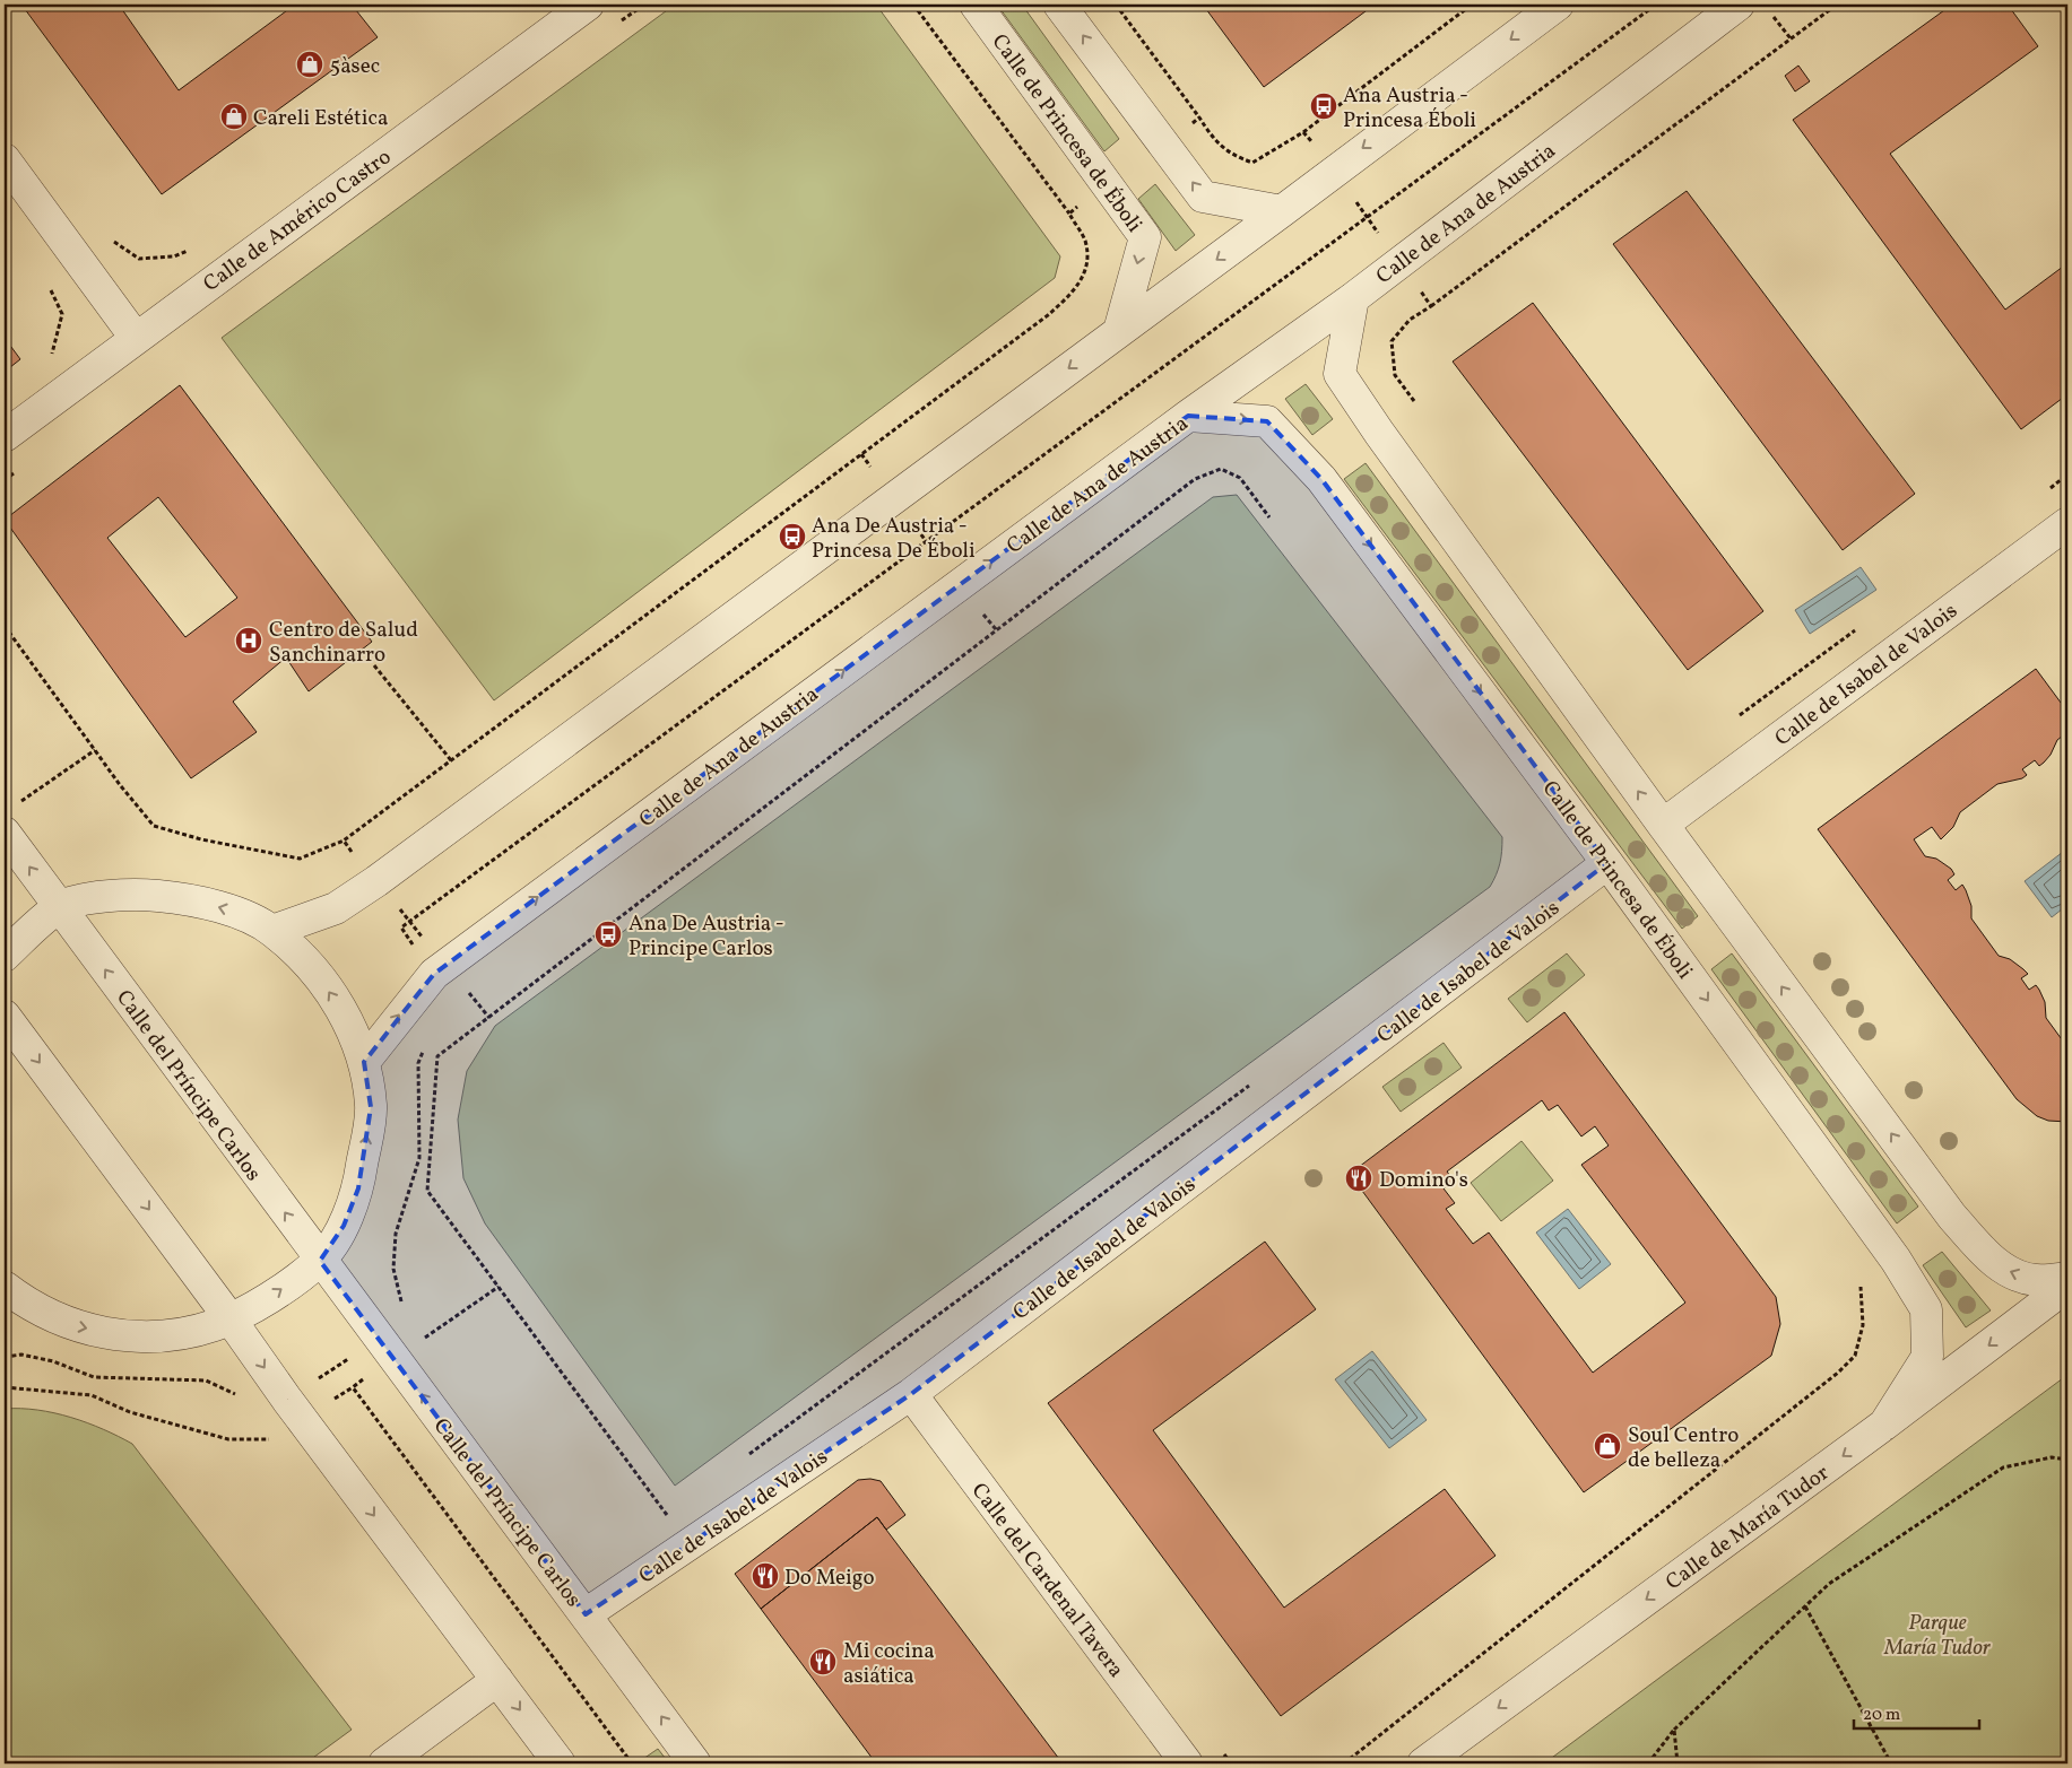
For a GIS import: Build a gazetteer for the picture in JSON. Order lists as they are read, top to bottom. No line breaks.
{"streets":{"street":["Calle de Princesa de Éboli","Calle de Ana de Austria","Calle de Américo Castro","Calle de Isabel de Valois","Calle del Príncipe Carlos","Calle de María Tudor","Calle del Cardenal Tavera"]},"crossings":[["Calle de Princesa de Éboli","Calle de Ana de Austria"],["Calle de Princesa de Éboli","Calle de Isabel de Valois"],["Calle de Princesa de Éboli","Calle de María Tudor"],["Calle de Isabel de Valois","Calle del Príncipe Carlos"],["Calle de Isabel de Valois","Calle del Cardenal Tavera"]],"one_way":["Calle de María Tudor"],"parks":["Parque María Tudor"],"places":{"shop":["5àsec","Careli Estética","Soul Centro de belleza"],"bus stop":["Ana Austria - Princesa Éboli","Ana De Austria - Princesa De Éboli","Ana De Austria - Principe Carlos"],"hospital":["Centro de Salud Sanchinarro"],"restaurant":["Domino's","Do Meigo","Mi cocina asiática"]},"scale_bar":"20 m"}
